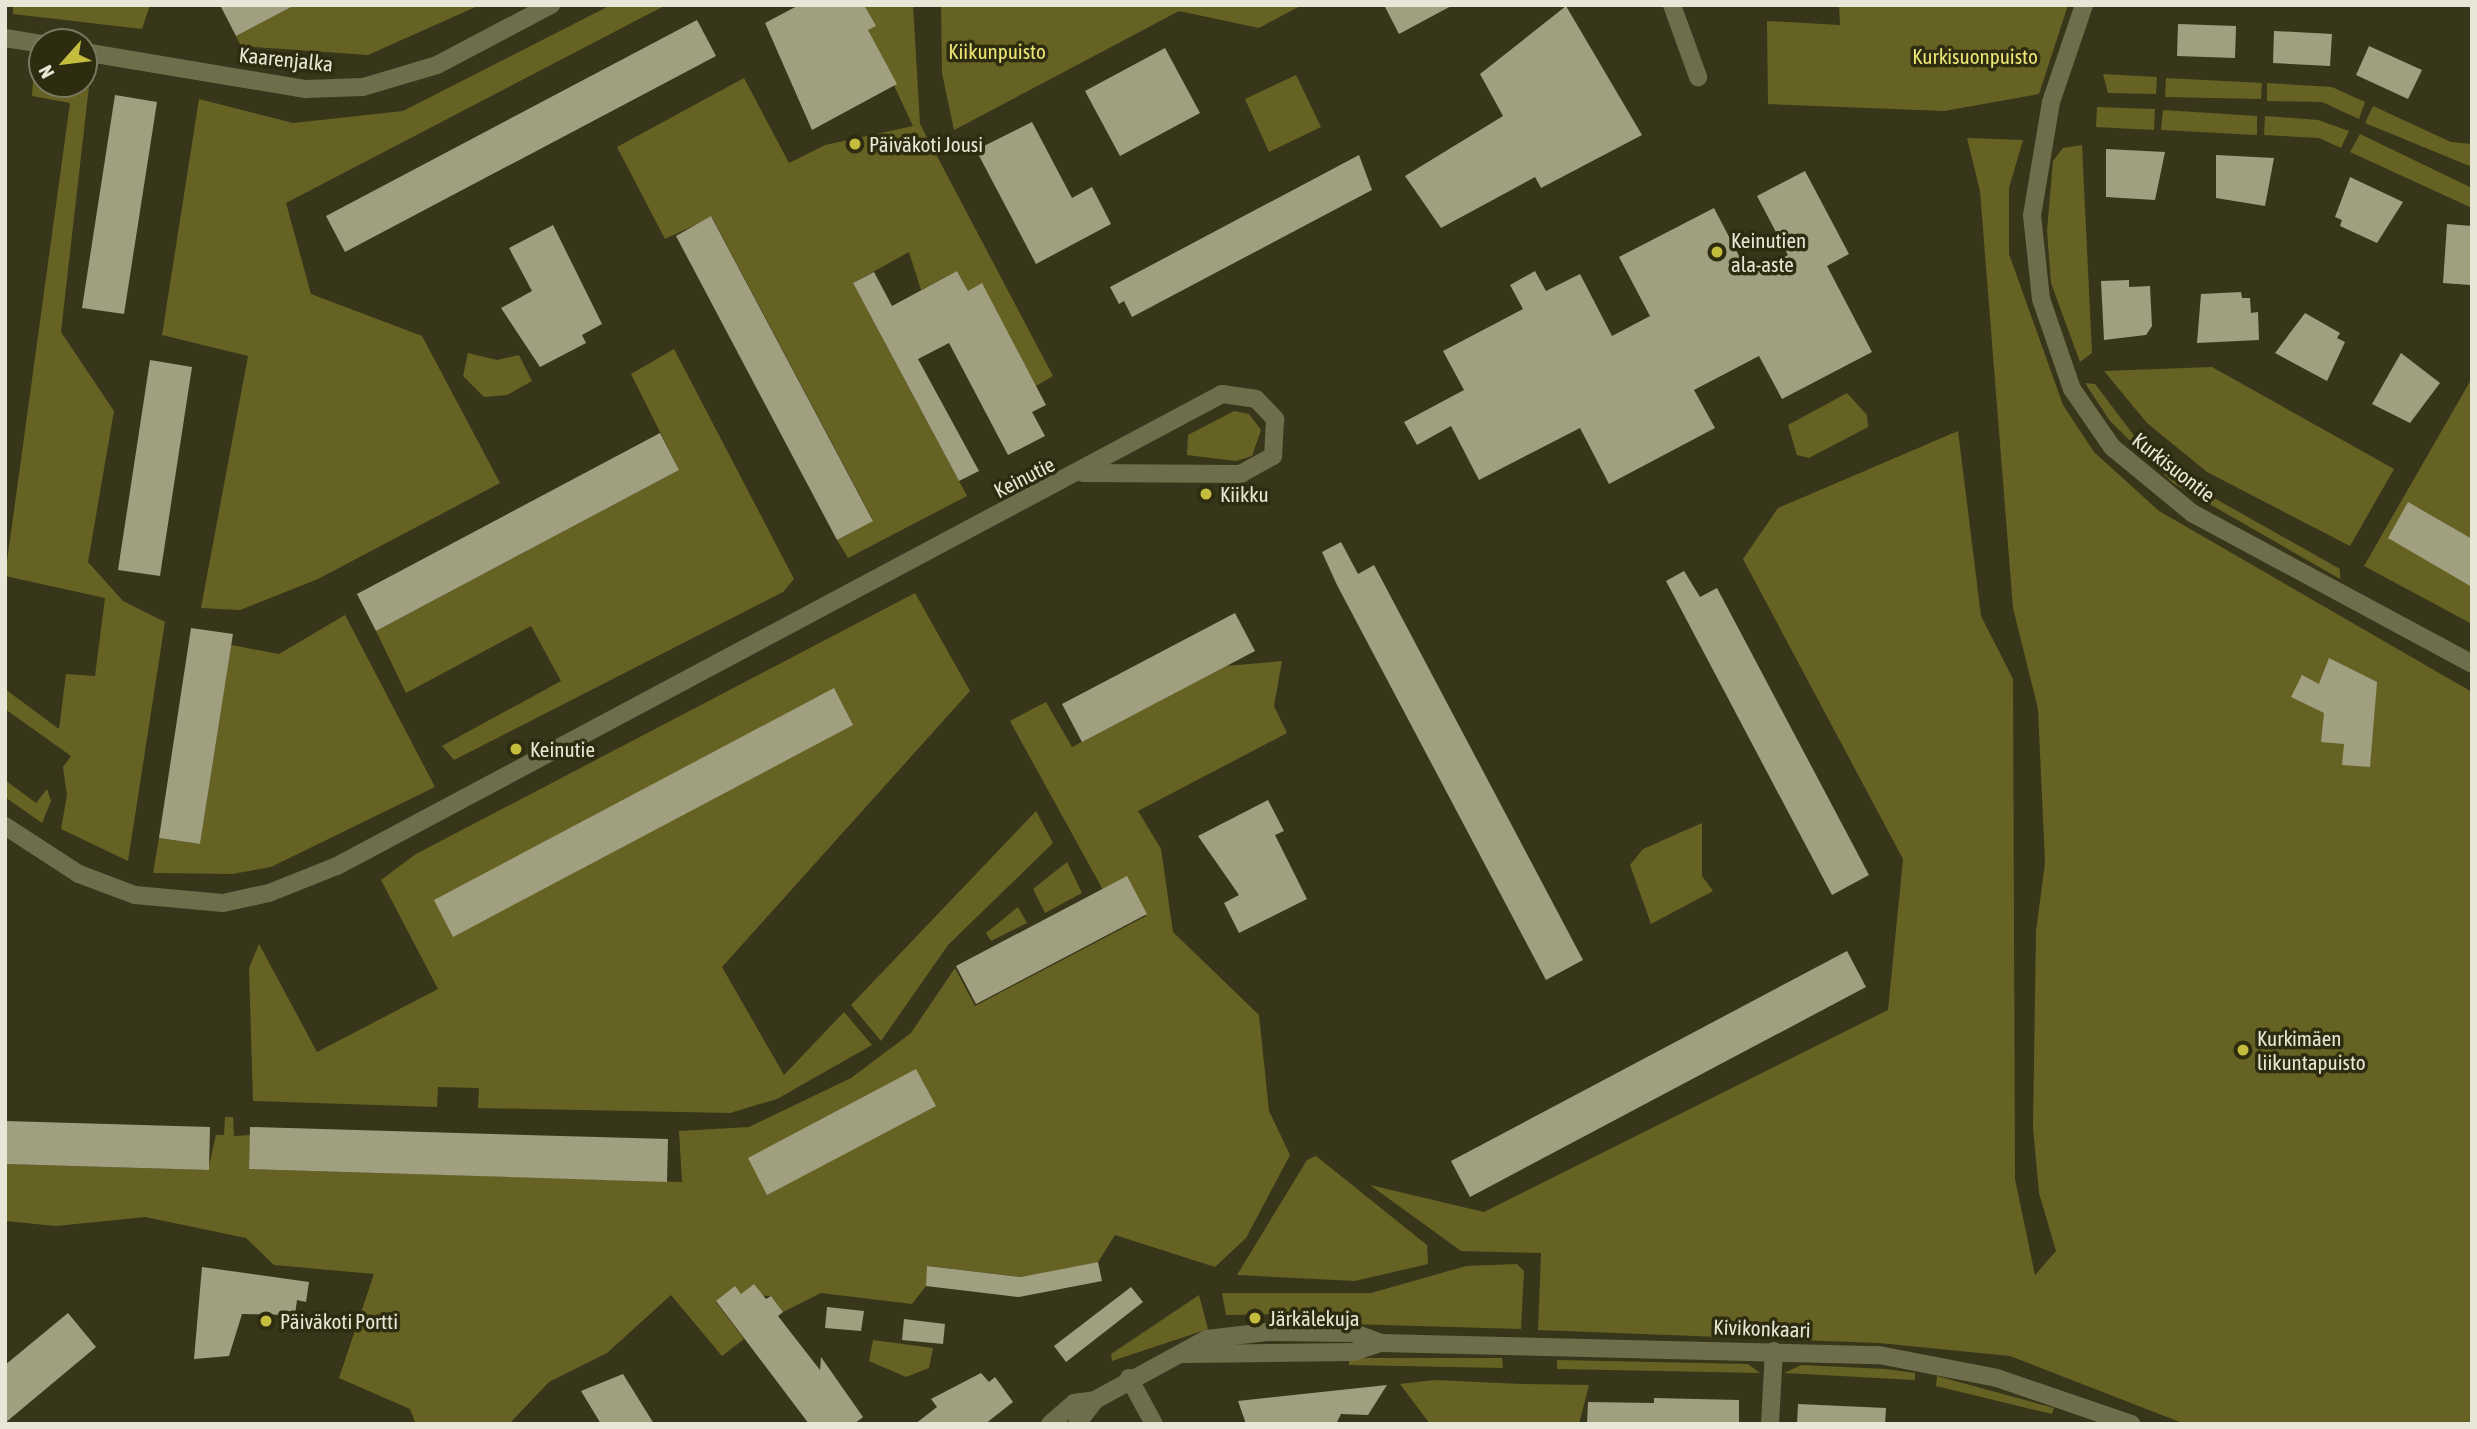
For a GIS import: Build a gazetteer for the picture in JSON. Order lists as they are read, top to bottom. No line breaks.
{"streets":{"street":["Kaarenjalka","Kurkisuontie","Keinutie","Kivikonkaari"]},"parks":["Kiikunpuisto","Kurkisuonpuisto"],"places":["Päiväkoti Jousi","Keinutien ala-aste","Kiikku","Keinutie","Kurkimäen liikuntapuisto","Järkälekuja","Päiväkoti Portti"],"north":"bottom left"}
